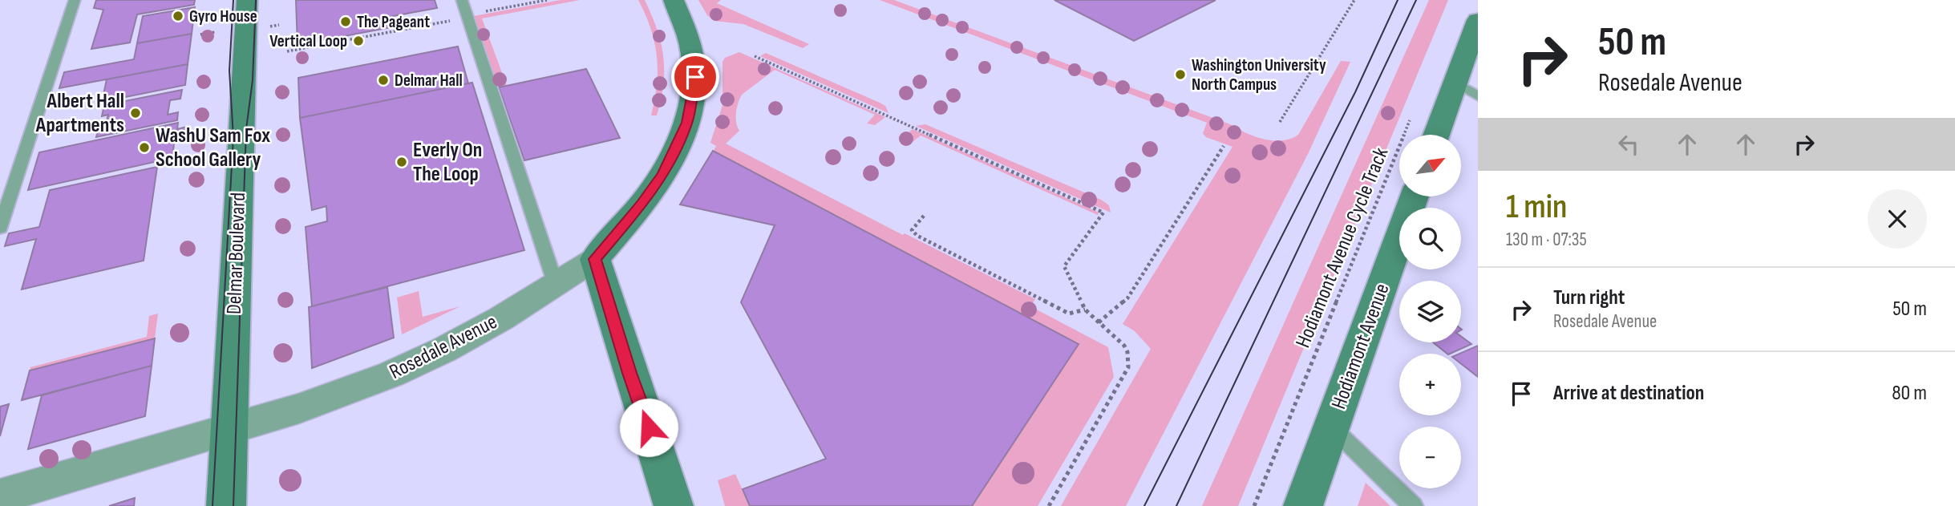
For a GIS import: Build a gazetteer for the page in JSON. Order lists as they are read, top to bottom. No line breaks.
{"streets":{"street":["Delmar Boulevard","Hodiamont Avenue","Rosedale Avenue"],"path":["Hodiamont Avenue Cycle Track"]},"crossings":[["Delmar Boulevard","Rosedale Avenue"]],"places":["Gyro House","The Pageant","Vertical Loop","Washington University North Campus","Delmar Hall","Albert Hall Apartments","WashU Sam Fox School Gallery","Everly On The Loop"],"north":"top right","page":{"turn":["50 m","Rosedale Avenue"],"map_buttons":["+","−"],"heading":["1 min","130 m · 07:35"],"list":[{"name":"Turn right","note":"Rosedale Avenue","value":"50 m"},{"name":"Arrive at destination","value":"80 m"}]}}
